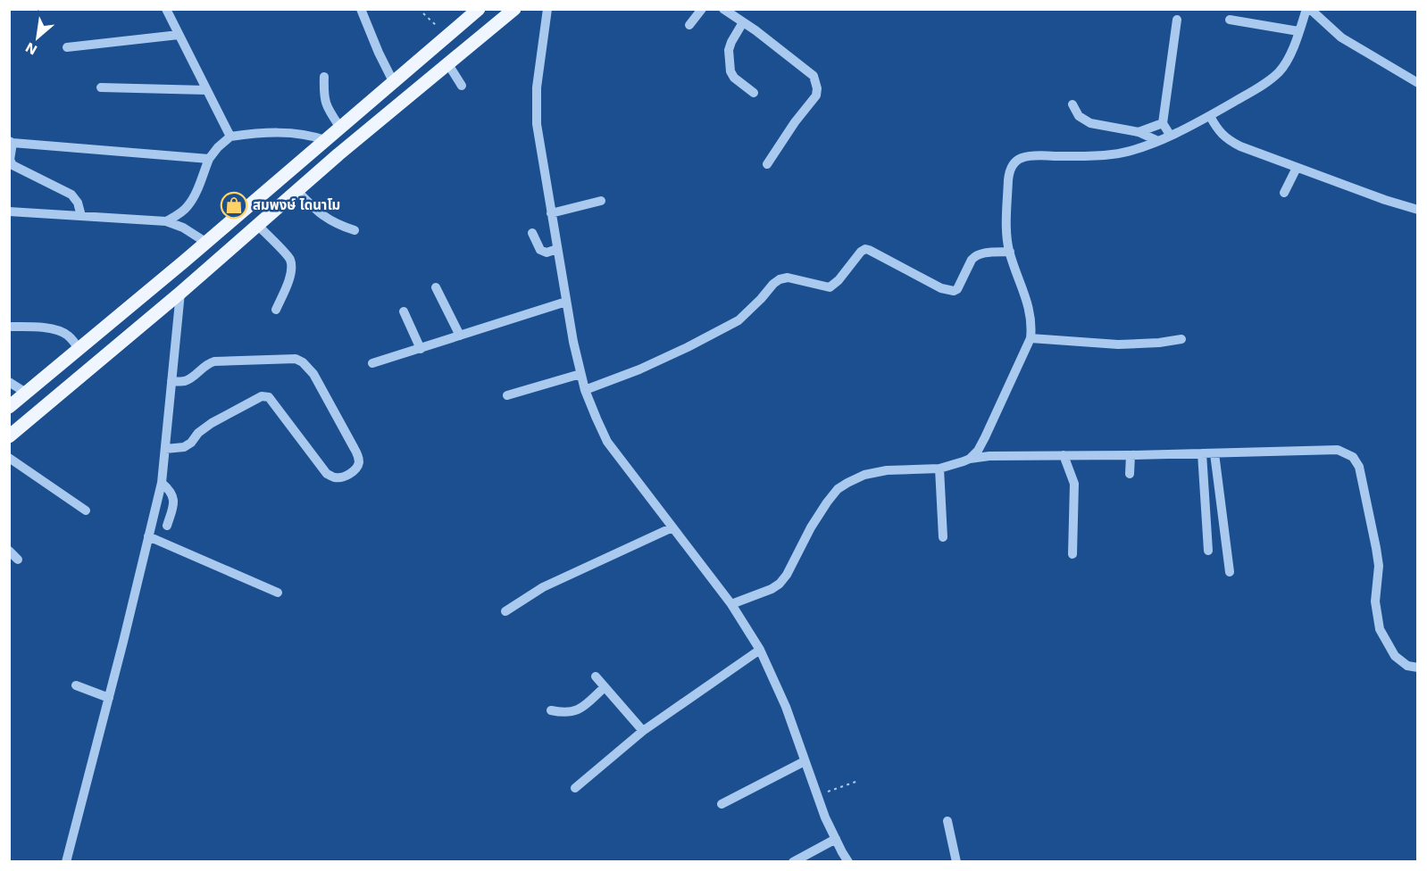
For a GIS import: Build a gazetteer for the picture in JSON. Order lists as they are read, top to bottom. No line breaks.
{"places":{"shop":["สมพงษ์ ไดนาโม"]},"north":"bottom left"}
